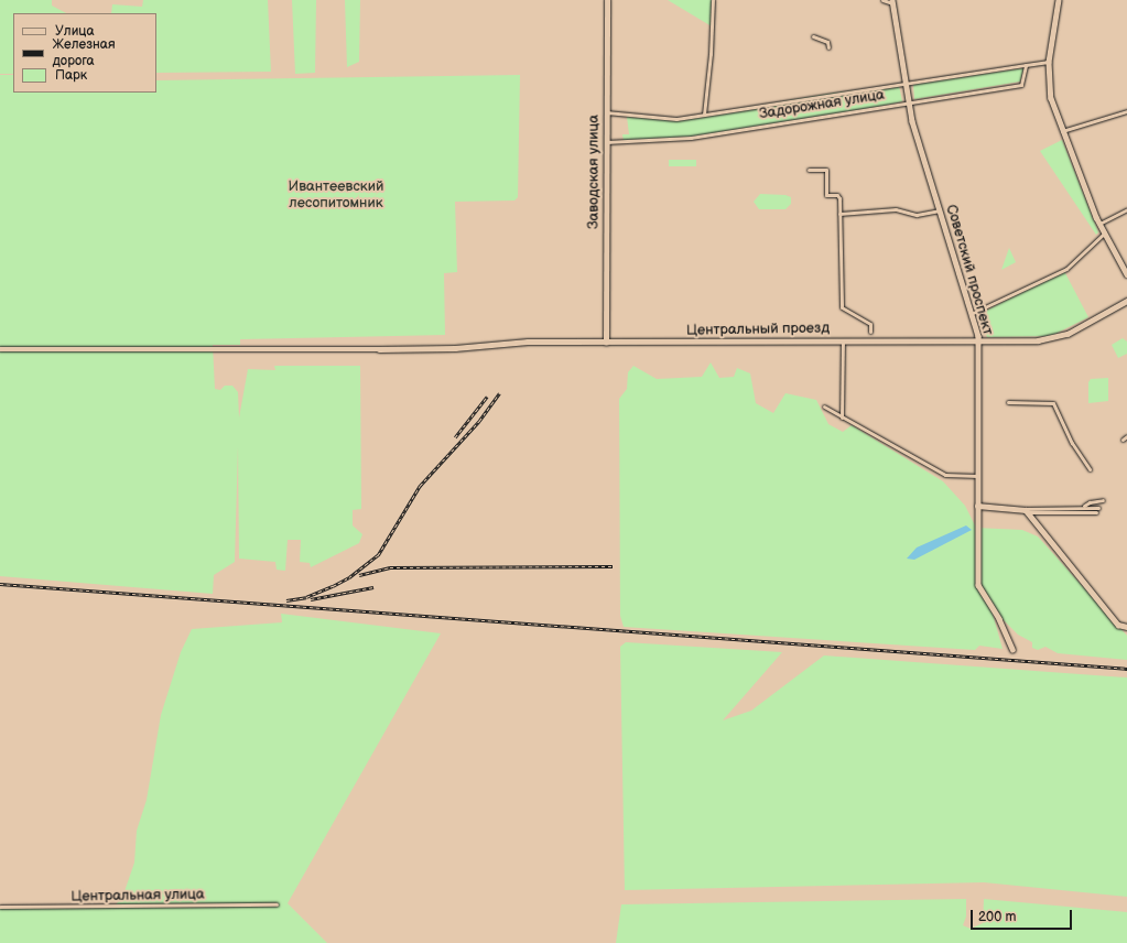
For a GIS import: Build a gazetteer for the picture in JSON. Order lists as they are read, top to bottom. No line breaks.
{"streets":{"street":["Задорожная улица","Заводская улица","Советский проспект","Центральный проезд","Центральная улица"]},"crossings":[["Задорожная улица","Заводская улица"],["Задорожная улица","Советский проспект"],["Заводская улица","Центральный проезд"],["Советский проспект","Центральный проезд"]],"parks":["Ивантеевский лесопитомник"],"legend":["Улица","Железная дорога","Парк"],"scale_bar":"200 m"}
